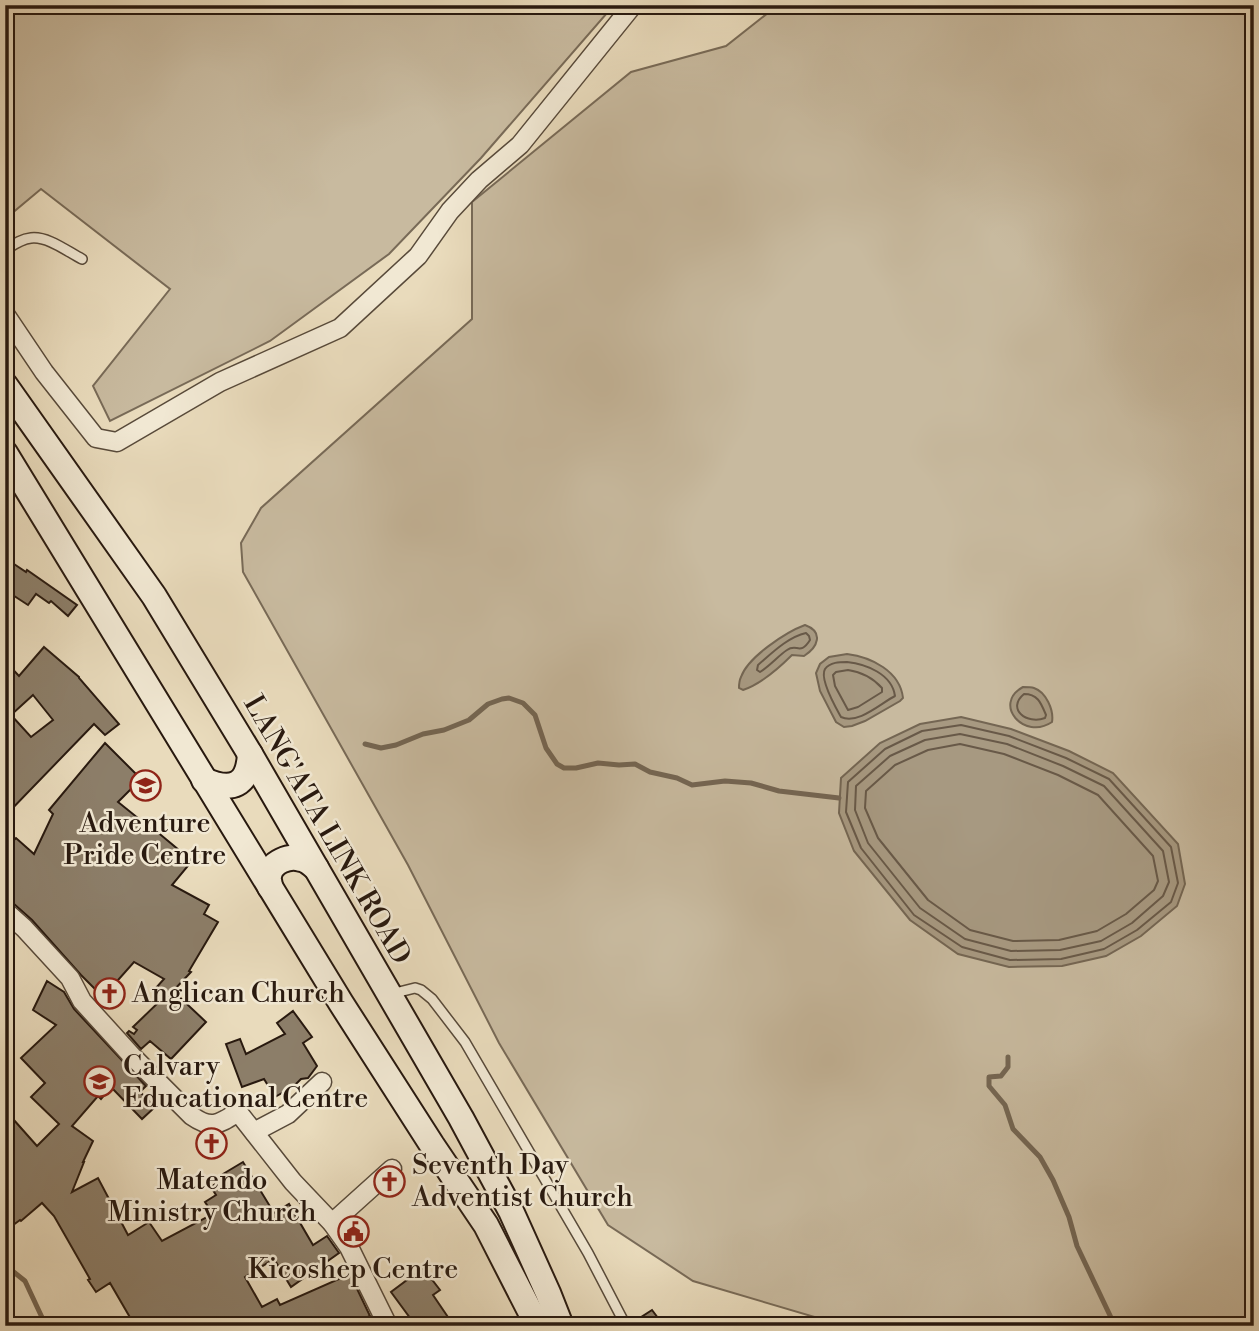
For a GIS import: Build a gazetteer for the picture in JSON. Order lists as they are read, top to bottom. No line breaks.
{"streets":{"main road":["LANG'ATA LINK ROAD"]},"places":{"school or university":["Adventure Pride Centre","Calvary Educational Centre"],"church":["Anglican Church","Matendo Ministry Church","Seventh Day Adventist Church"],"public building":["Kicoshep Centre"]}}
